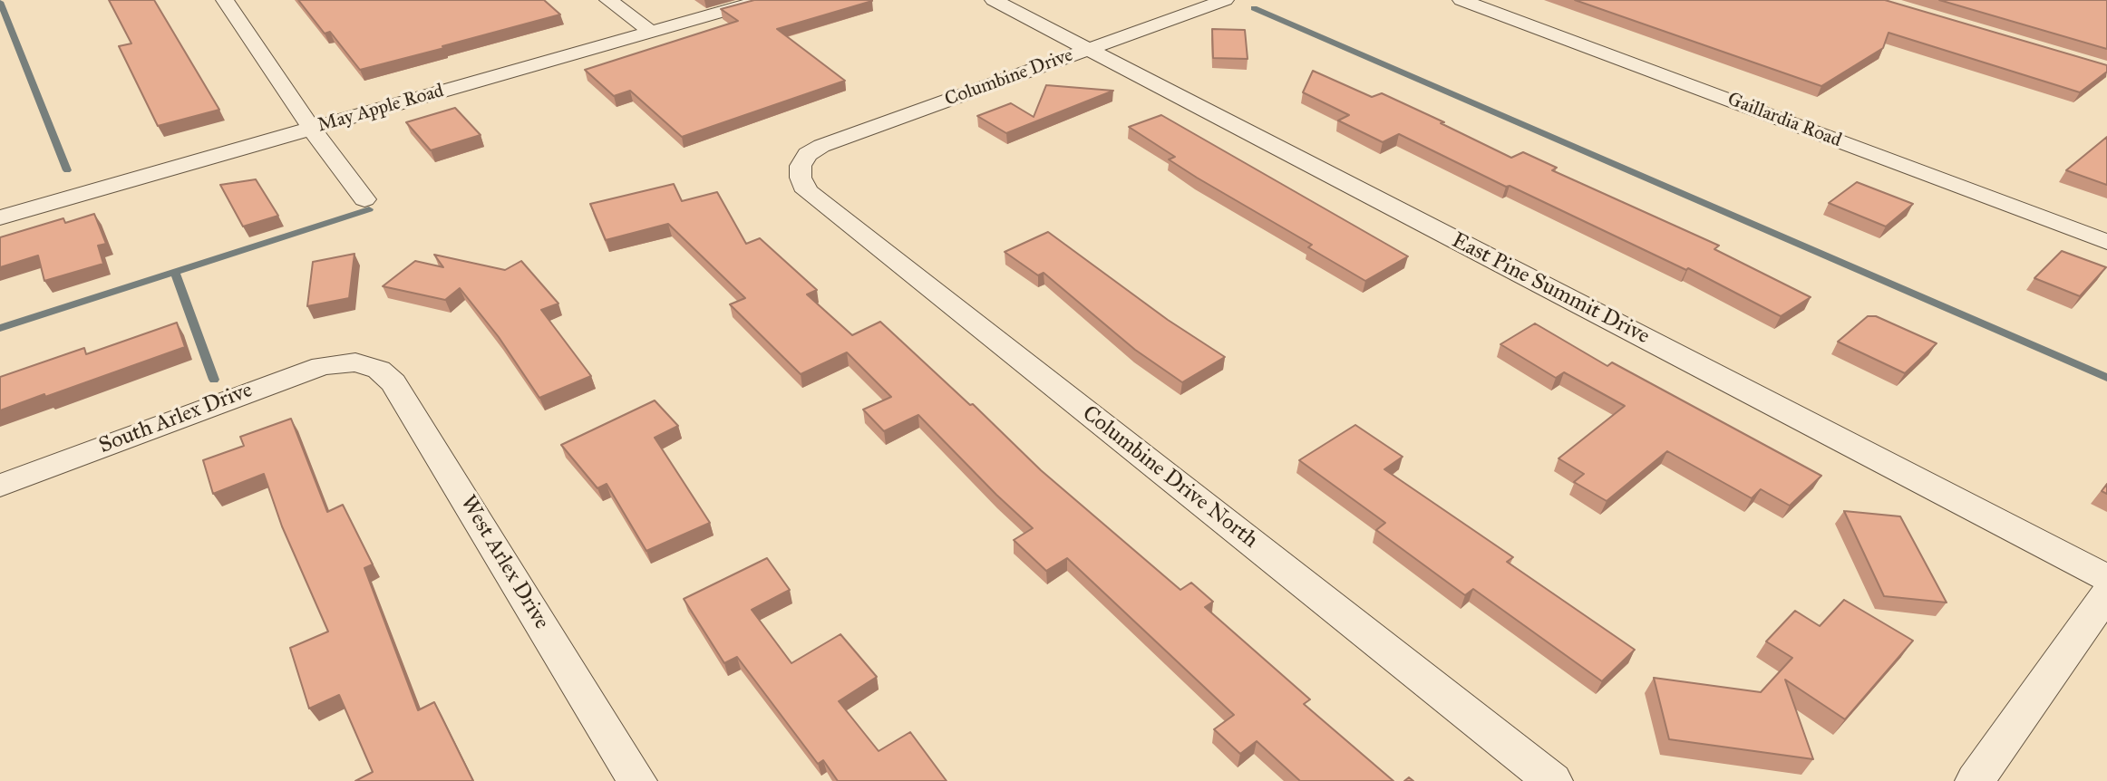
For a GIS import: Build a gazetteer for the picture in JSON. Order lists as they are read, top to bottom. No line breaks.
{"streets":{"street":["Columbine Drive","May Apple Road","Gaillardia Road","East Pine Summit Drive","South Arlex Drive","Columbine Drive North","West Arlex Drive"]},"crossings":[["Columbine Drive","East Pine Summit Drive"],["Columbine Drive","Columbine Drive North"],["South Arlex Drive","West Arlex Drive"]]}
